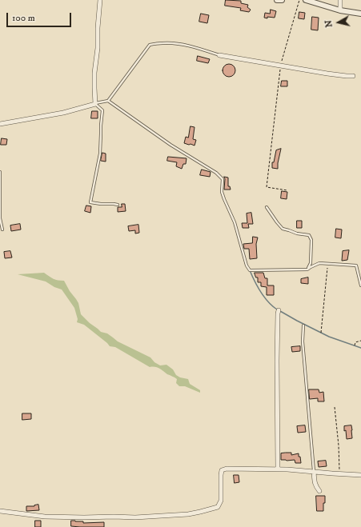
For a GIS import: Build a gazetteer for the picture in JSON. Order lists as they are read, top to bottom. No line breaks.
{"scale_bar":"100 m","north":"left"}
